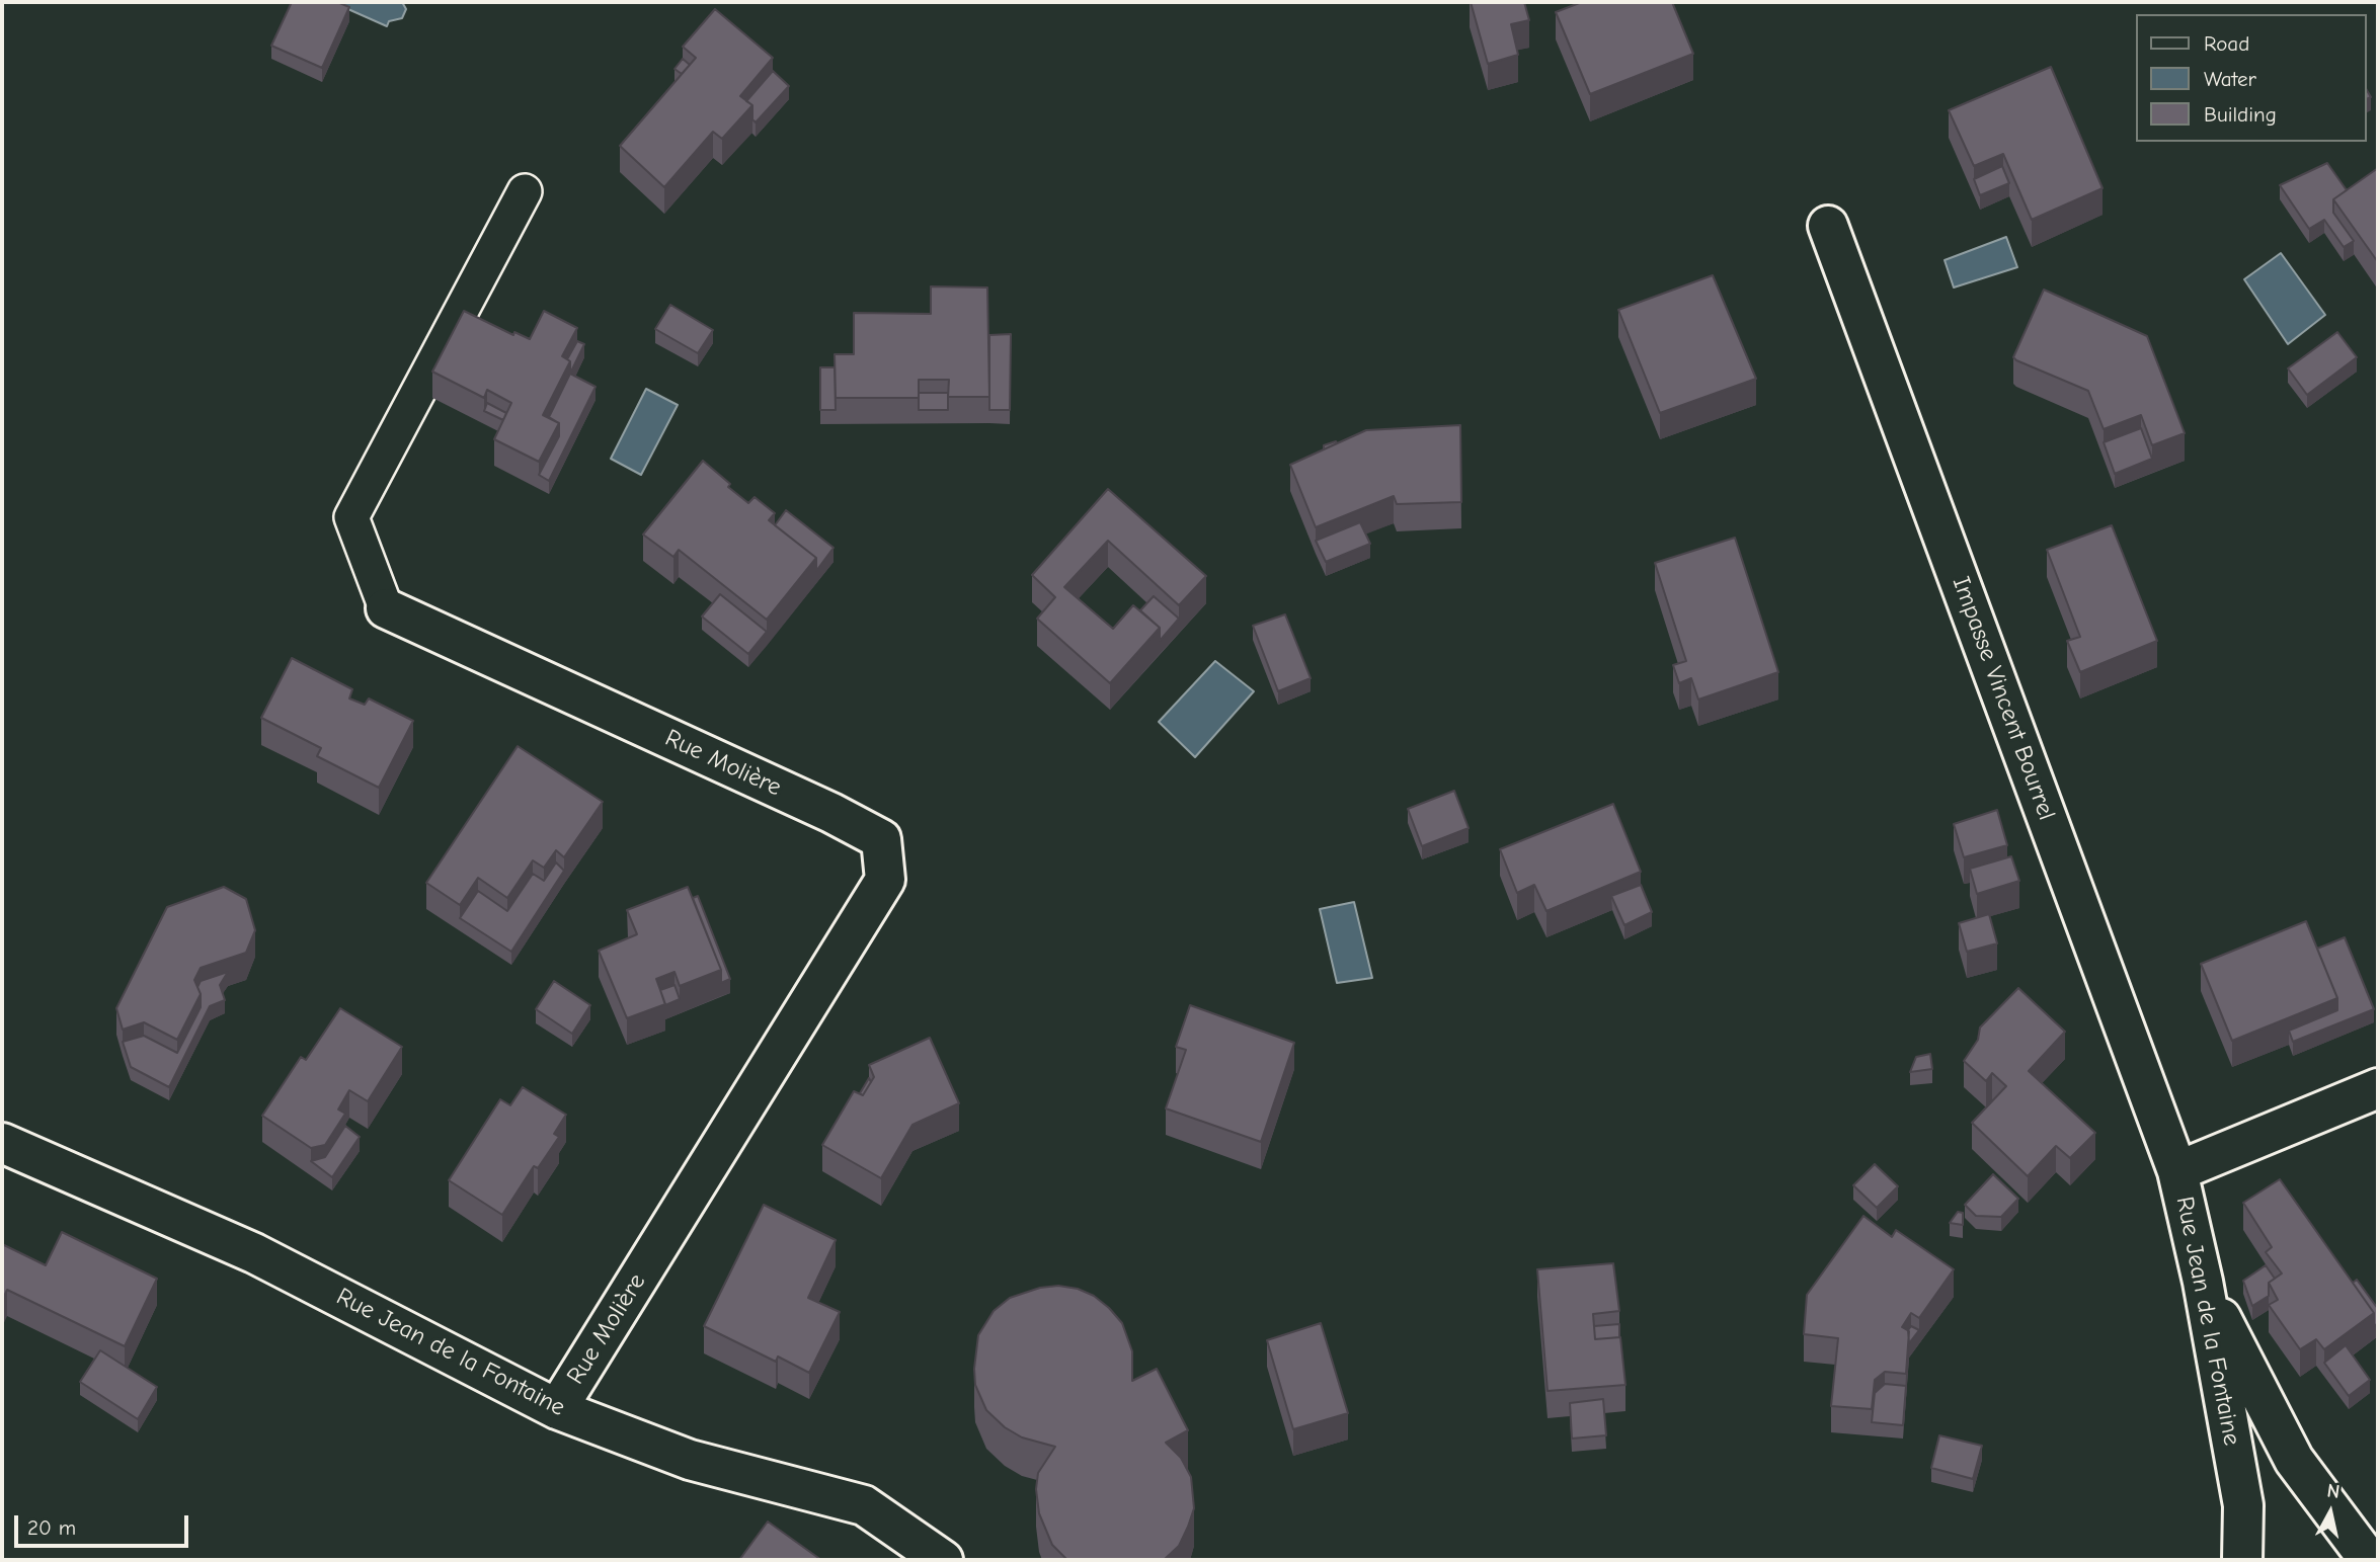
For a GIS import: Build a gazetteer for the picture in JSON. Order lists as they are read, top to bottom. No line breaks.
{"streets":{"street":["Impasse Vincent Bourrel","Rue Molière","Rue Jean de la Fontaine"]},"crossings":[["Impasse Vincent Bourrel","Rue Jean de la Fontaine"],["Rue Molière","Rue Jean de la Fontaine"]],"legend":["Road","Water","Building"],"scale_bar":"20 m","north":"top"}
